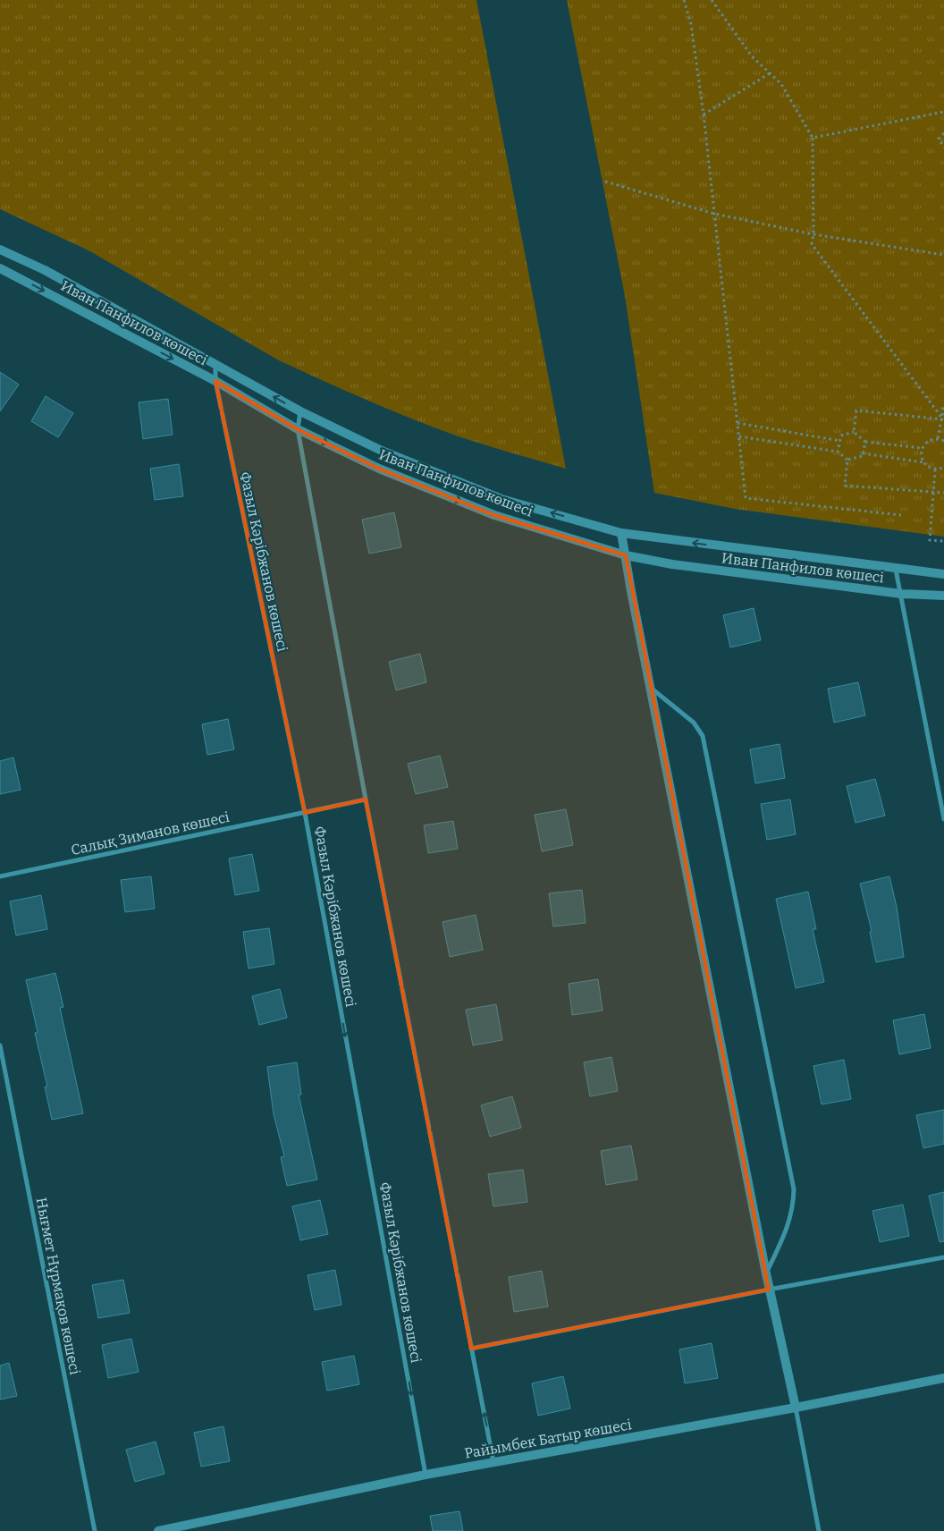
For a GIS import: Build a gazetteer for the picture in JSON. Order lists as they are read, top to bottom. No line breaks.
{"streets":{"street":["Иван Панфилов көшесі","Фазыл Кәрібжанов көшесі","Салық Зиманов көшесі","Нығмет Нұрмақов көшесі","Райымбек Батыр көшесі"]},"crossings":[["Иван Панфилов көшесі","Фазыл Кәрібжанов көшесі"],["Фазыл Кәрібжанов көшесі","Салық Зиманов көшесі"],["Фазыл Кәрібжанов көшесі","Райымбек Батыр көшесі"]],"one_way":["Фазыл Кәрібжанов көшесі"]}
